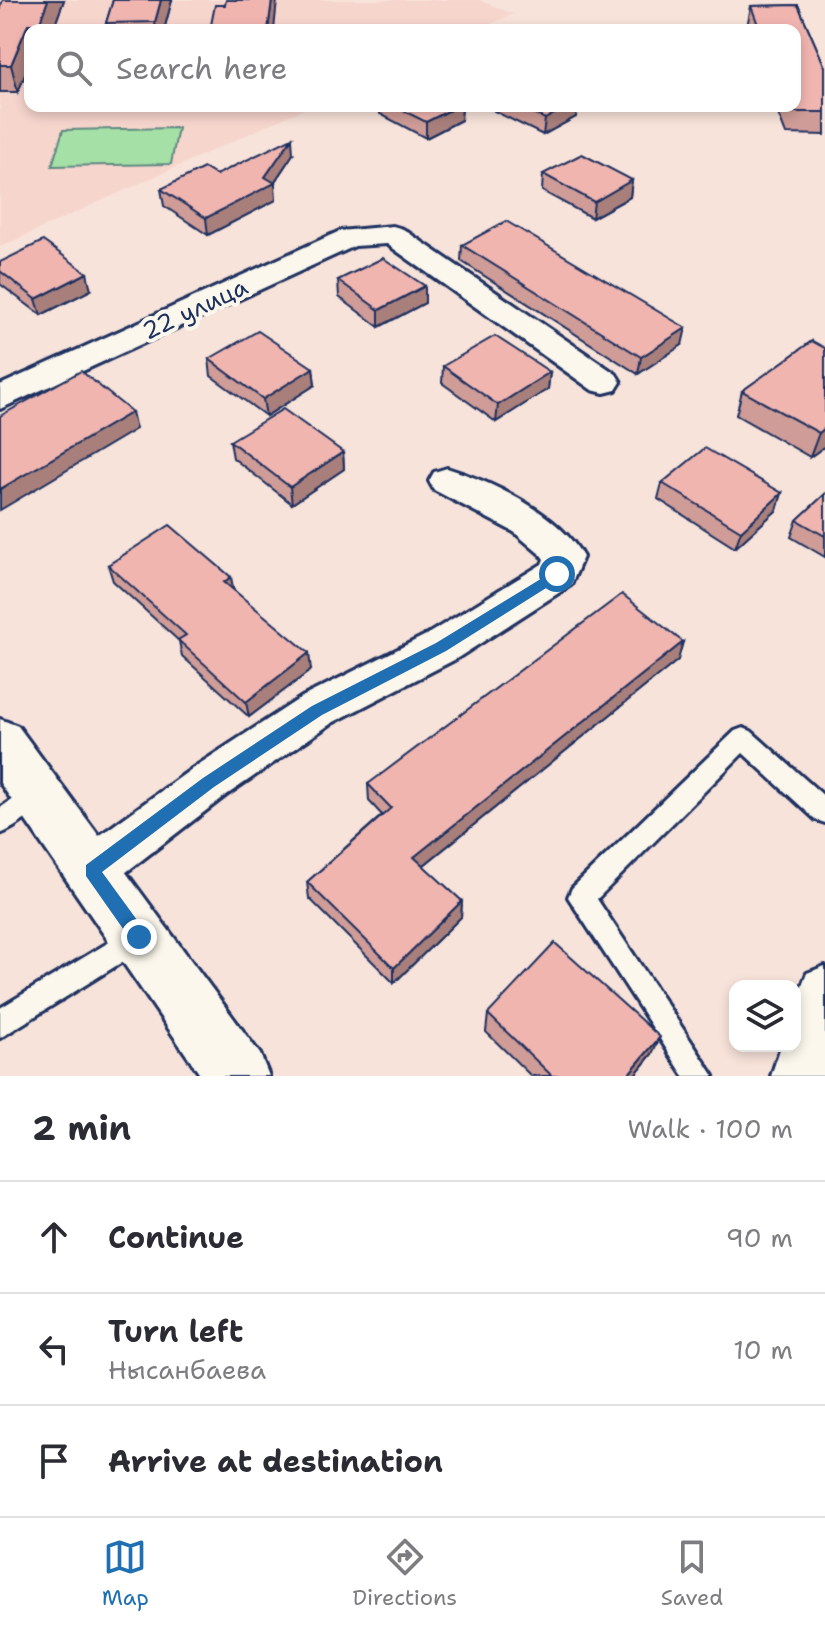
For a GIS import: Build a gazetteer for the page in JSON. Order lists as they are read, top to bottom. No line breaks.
{"streets":{"street":["22 улица"]},"page":{"search":"Search here","heading":["2 min","Walk · 100 m"],"list":[["Continue","90 m"],["Turn left","Нысанбаева","10 m"],"Arrive at destination"],"nav":["Map","Directions","Saved"]}}
